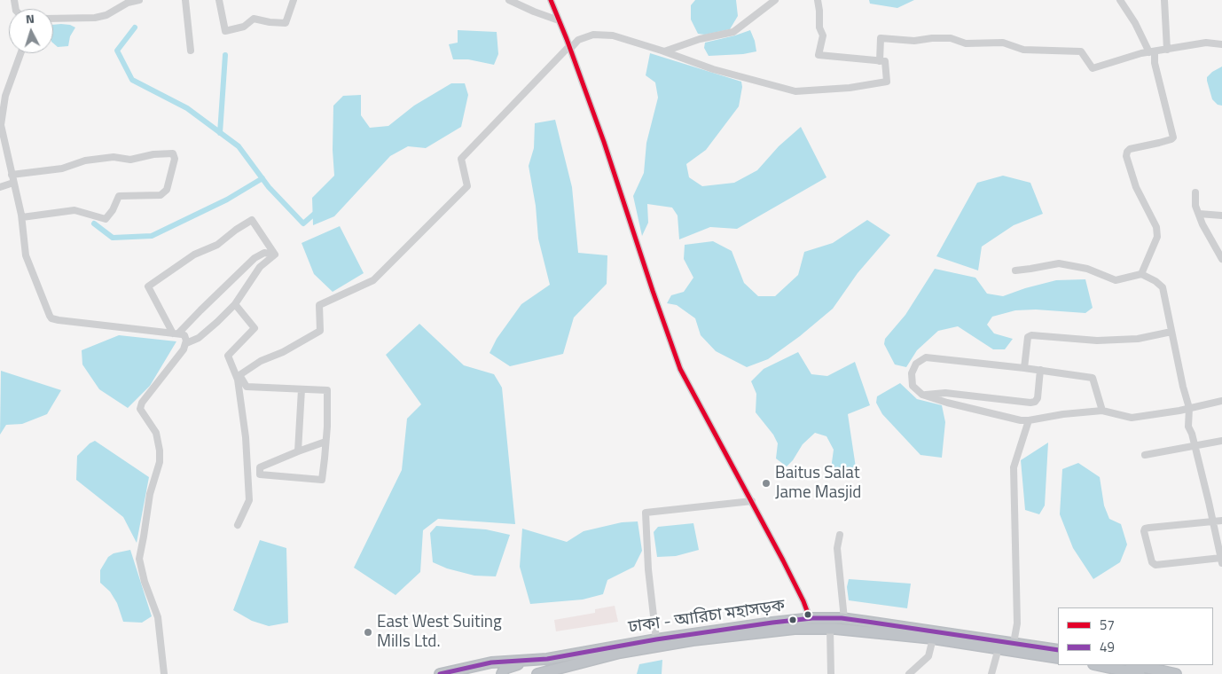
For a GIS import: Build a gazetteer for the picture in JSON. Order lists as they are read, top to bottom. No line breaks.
{"streets":{"highway":["ঢাকা - আরিচা মহাসড়ক"]},"places":["Baitus Salat Jame Masjid","East West Suiting Mills Ltd."],"lines":["transit line 57","transit line 49"],"legend":["57","49"],"north":"top"}
